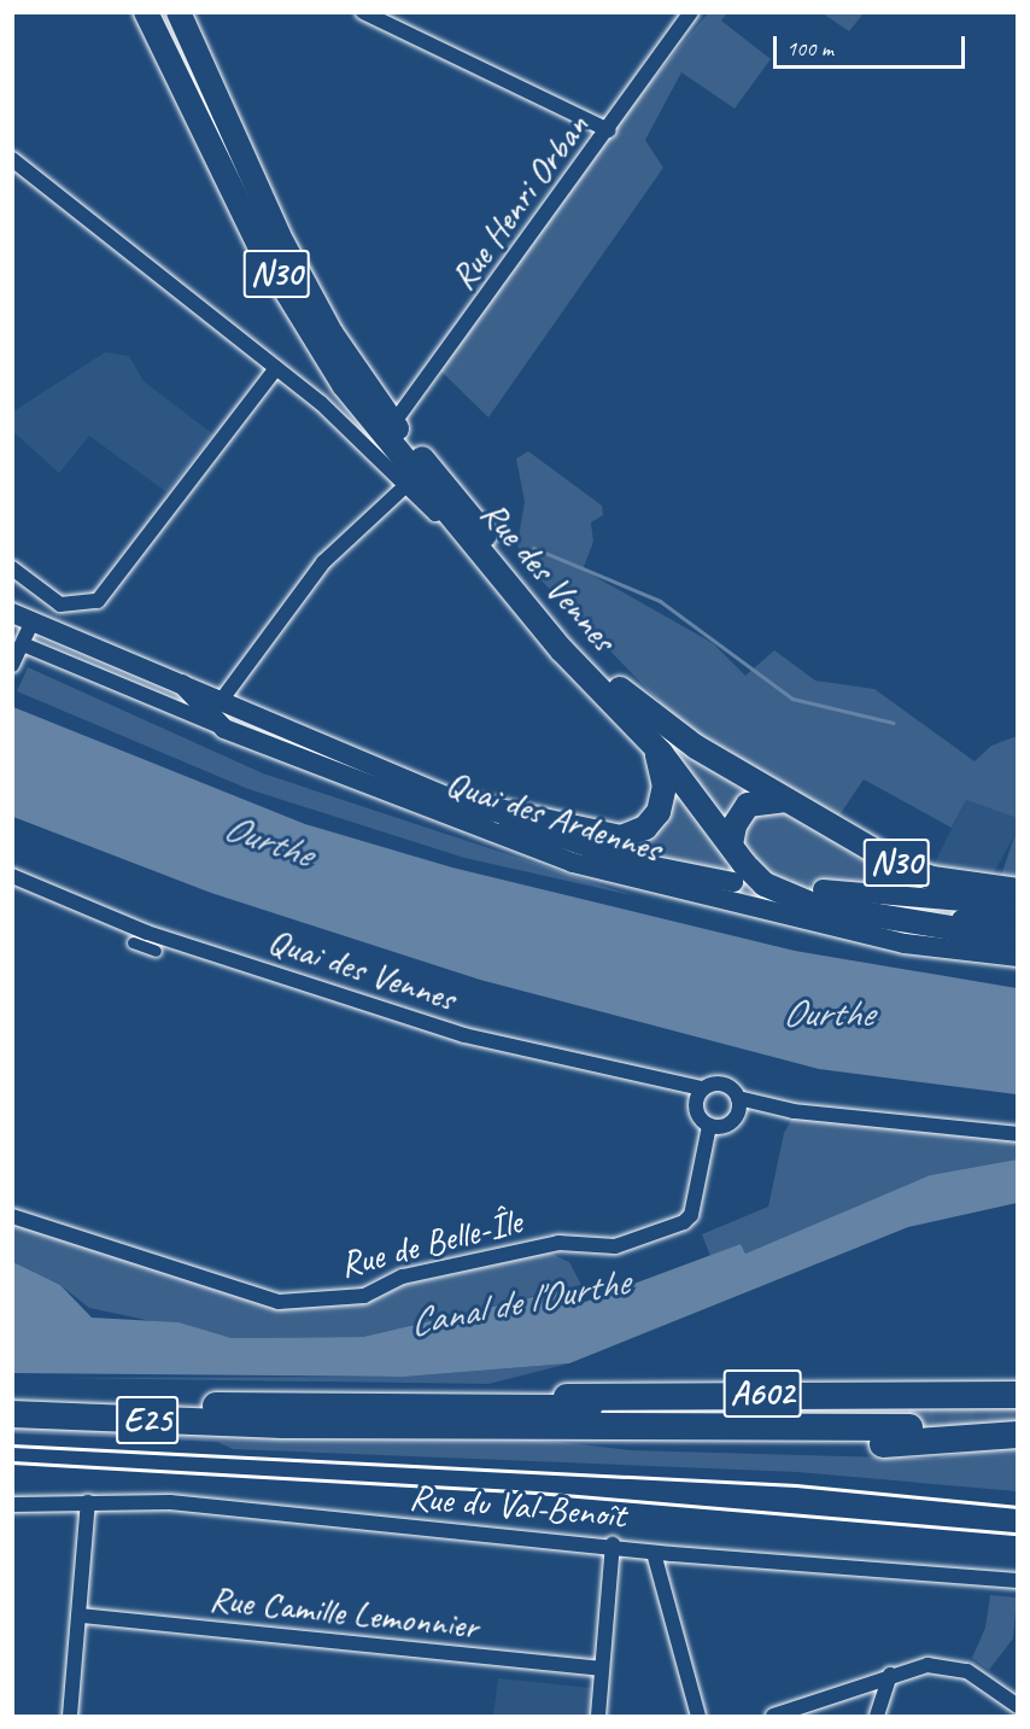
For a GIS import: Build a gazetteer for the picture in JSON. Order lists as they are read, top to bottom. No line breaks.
{"streets":{"highway":["A602","E25"],"main road":["N30","Rue des Vennes","Quai des Ardennes"],"street":["Rue Henri Orban","Quai des Vennes","Rue de Belle-Île","Rue du Val-Benoît","Rue Camille Lemonnier"]},"crossings":[["Rue Henri Orban","N30"],["Rue Henri Orban","Rue des Vennes"],["N30","Rue des Vennes"],["Rue des Vennes","Quai des Ardennes"],["Quai des Vennes","Rue de Belle-Île"],["A602","E25"]],"water":["Ourthe","Canal de l'Ourthe"],"scale_bar":"100 m"}
